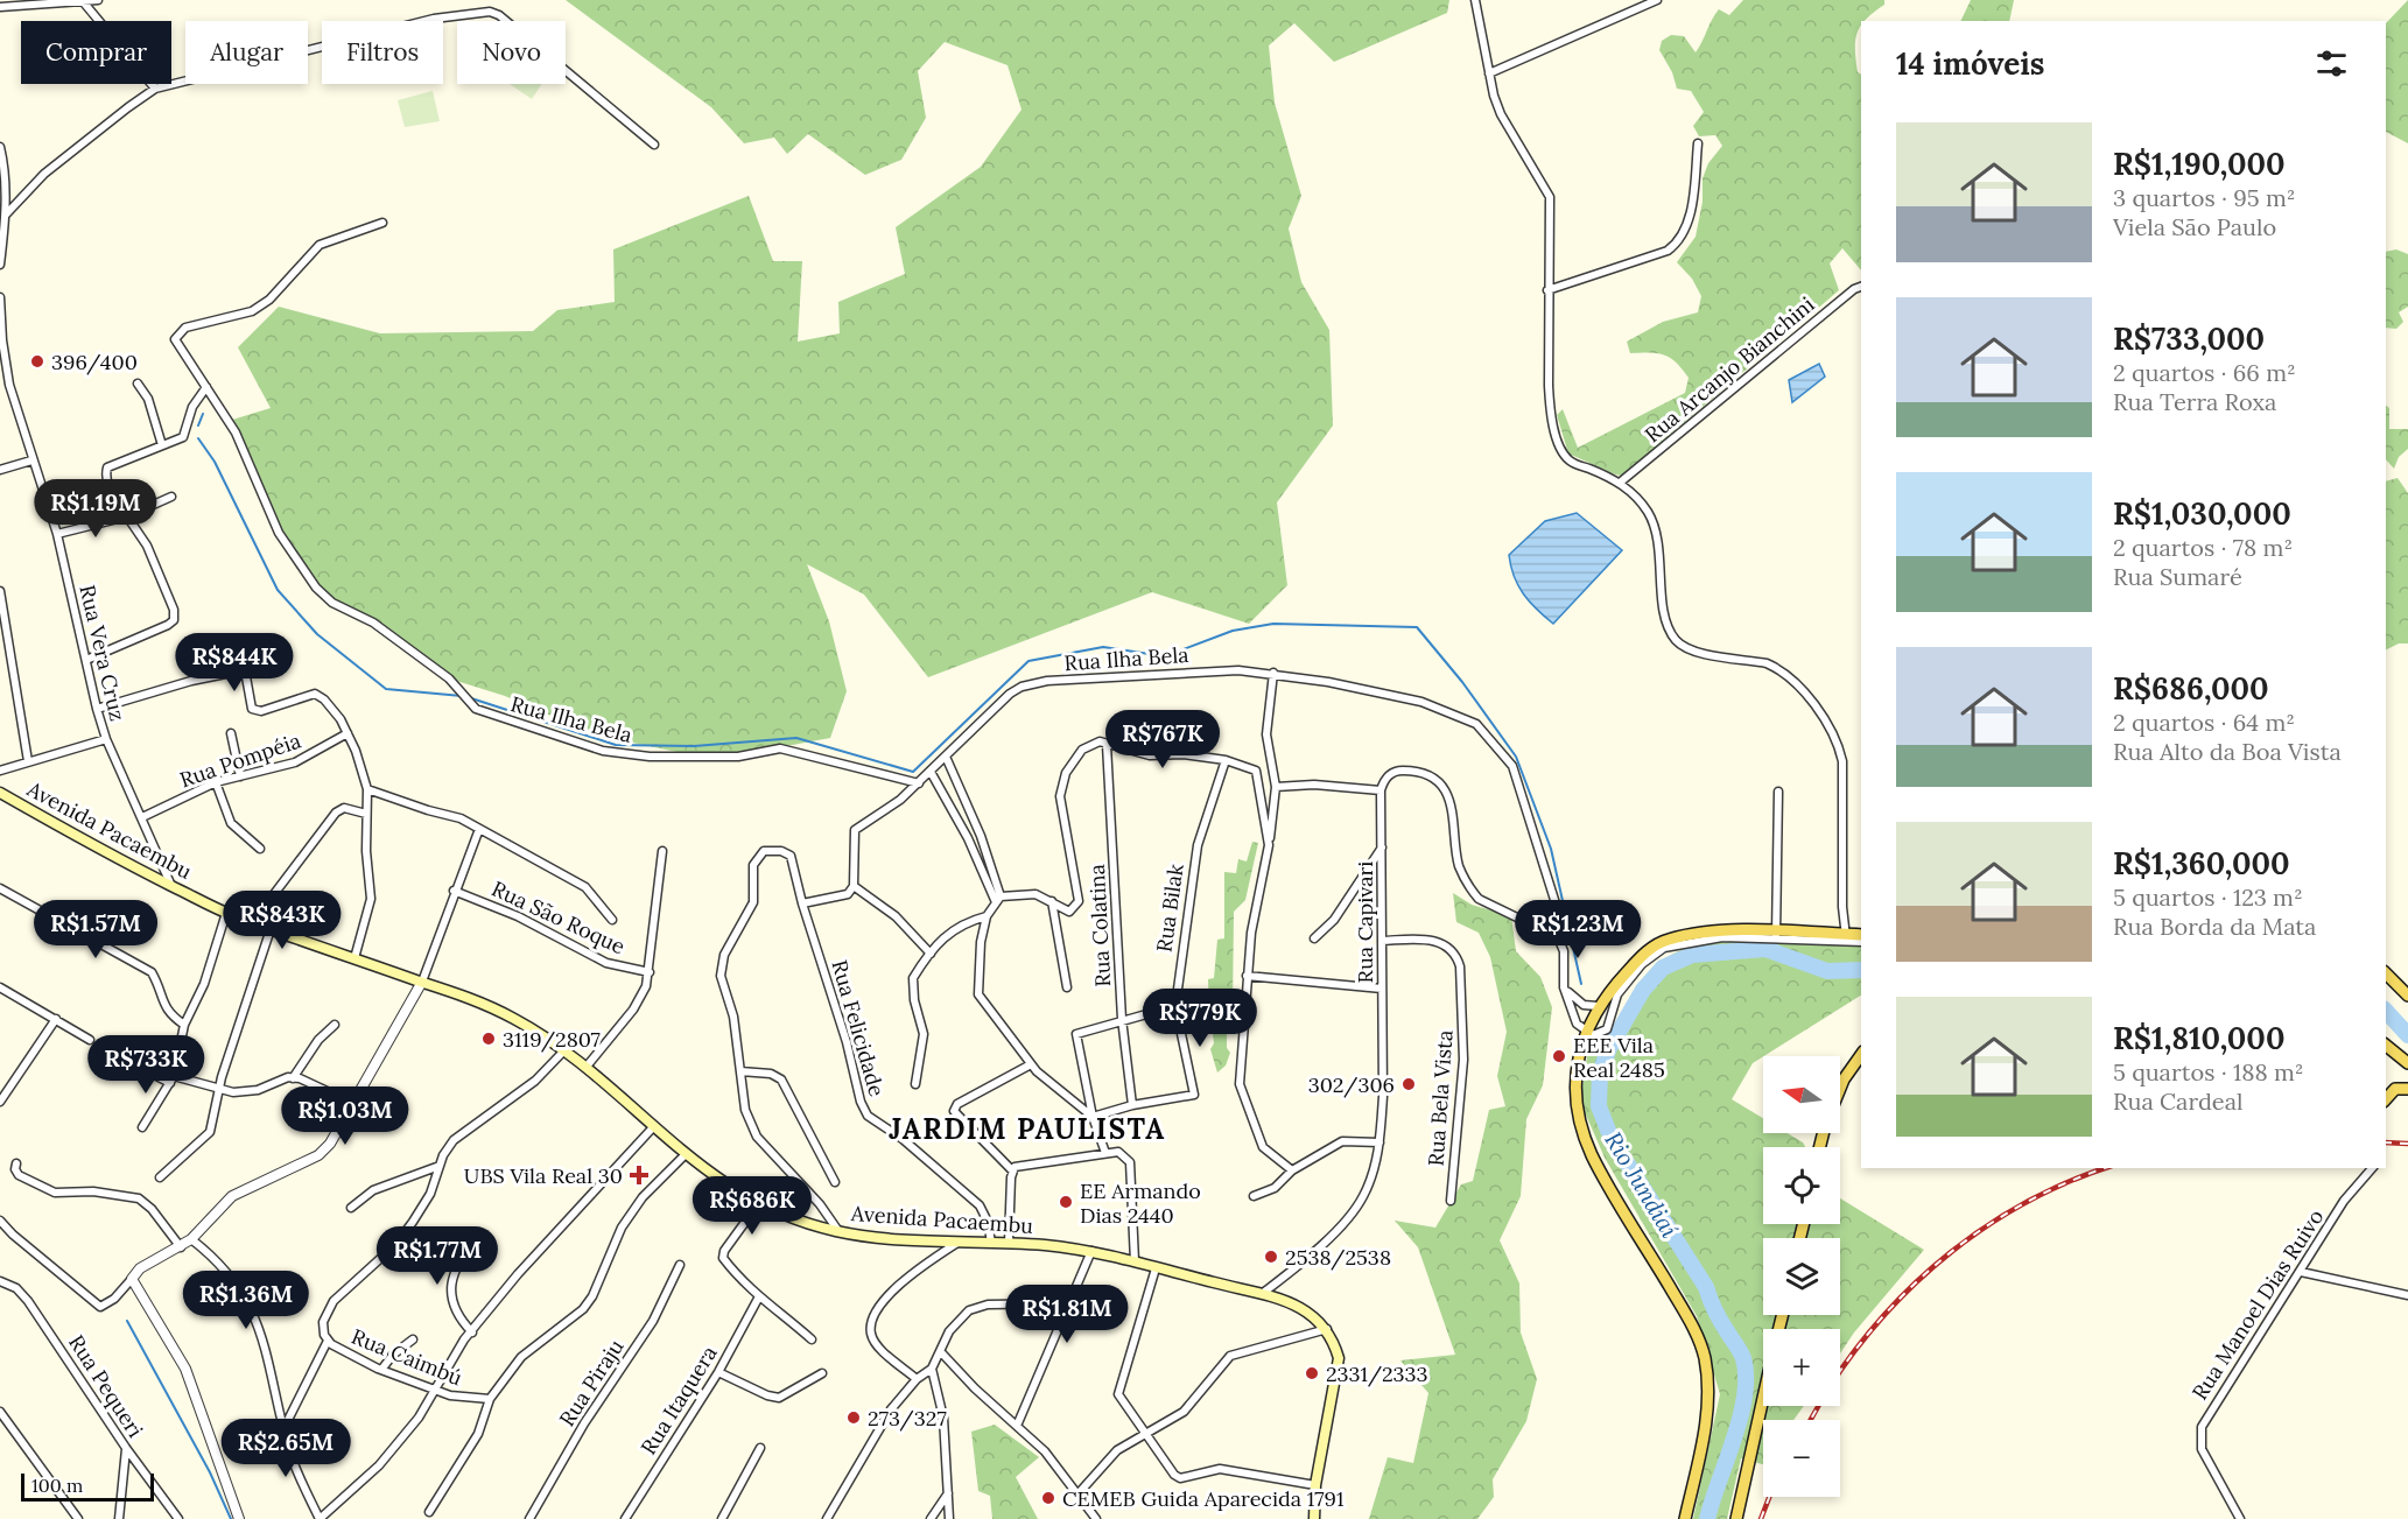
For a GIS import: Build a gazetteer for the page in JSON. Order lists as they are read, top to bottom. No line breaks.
{"streets":{"main road":["Avenida Pacaembu"],"street":["Rua Arcanjo Bianchini","Rua Vera Cruz","Rua Ilha Bela","Rua Pompéia","Rua Bilak","Rua São Roque","Rua Capivari","Rua Colatina","Rua Felicidade","Rua Bela Vista","Rua Manoel Dias Ruivo","Rua Caimbú","Rua Piraju","Rua Pequeri","Rua Itaquera"]},"crossings":[["Rua Vera Cruz","Rua Pompéia"],["Rua Vera Cruz","Avenida Pacaembu"],["Avenida Pacaembu","Rua Capivari"],["Avenida Pacaembu","Rua Felicidade"],["Avenida Pacaembu","Rua Caimbú"],["Rua Bilak","Rua Colatina"],["Rua Capivari","Rua Bela Vista"]],"districts":["JARDIM PAULISTA"],"water":["Rio Jundiaí"],"places":{"other":["396/400","3119/2807","EEE Vila Real 2485","302/306","EE Armando Dias 2440","2538/2538","2331/2333","273/327","CEMEB Guida Aparecida 1791"],"health":["UBS Vila Real 30"]},"scale_bar":"100 m","north":"left","page":{"chip":["Comprar","Alugar","Filtros","Novo"],"heading":"14 imóveis","list":[{"name":"R$1,190,000","note":"3 quartos · 95 m² · Viela São Paulo"},{"name":"R$733,000","note":"2 quartos · 66 m² · Rua Terra Roxa"},{"name":"R$1,030,000","note":"2 quartos · 78 m² · Rua Sumaré"},{"name":"R$686,000","note":"2 quartos · 64 m² · Rua Alto da Boa Vista"},{"name":"R$1,360,000","note":"5 quartos · 123 m² · Rua Borda da Mata"},{"name":"R$1,810,000","note":"5 quartos · 188 m² · Rua Cardeal"}],"price":["R$1.19M","R$844K","R$767K","R$843K","R$1.57M","R$1.23M","R$779K","R$733K","R$1.03M","R$686K","R$1.77M","R$1.36M","R$1.81M","R$2.65M"],"map_buttons":["+","−"],"scale":"100 m"}}
